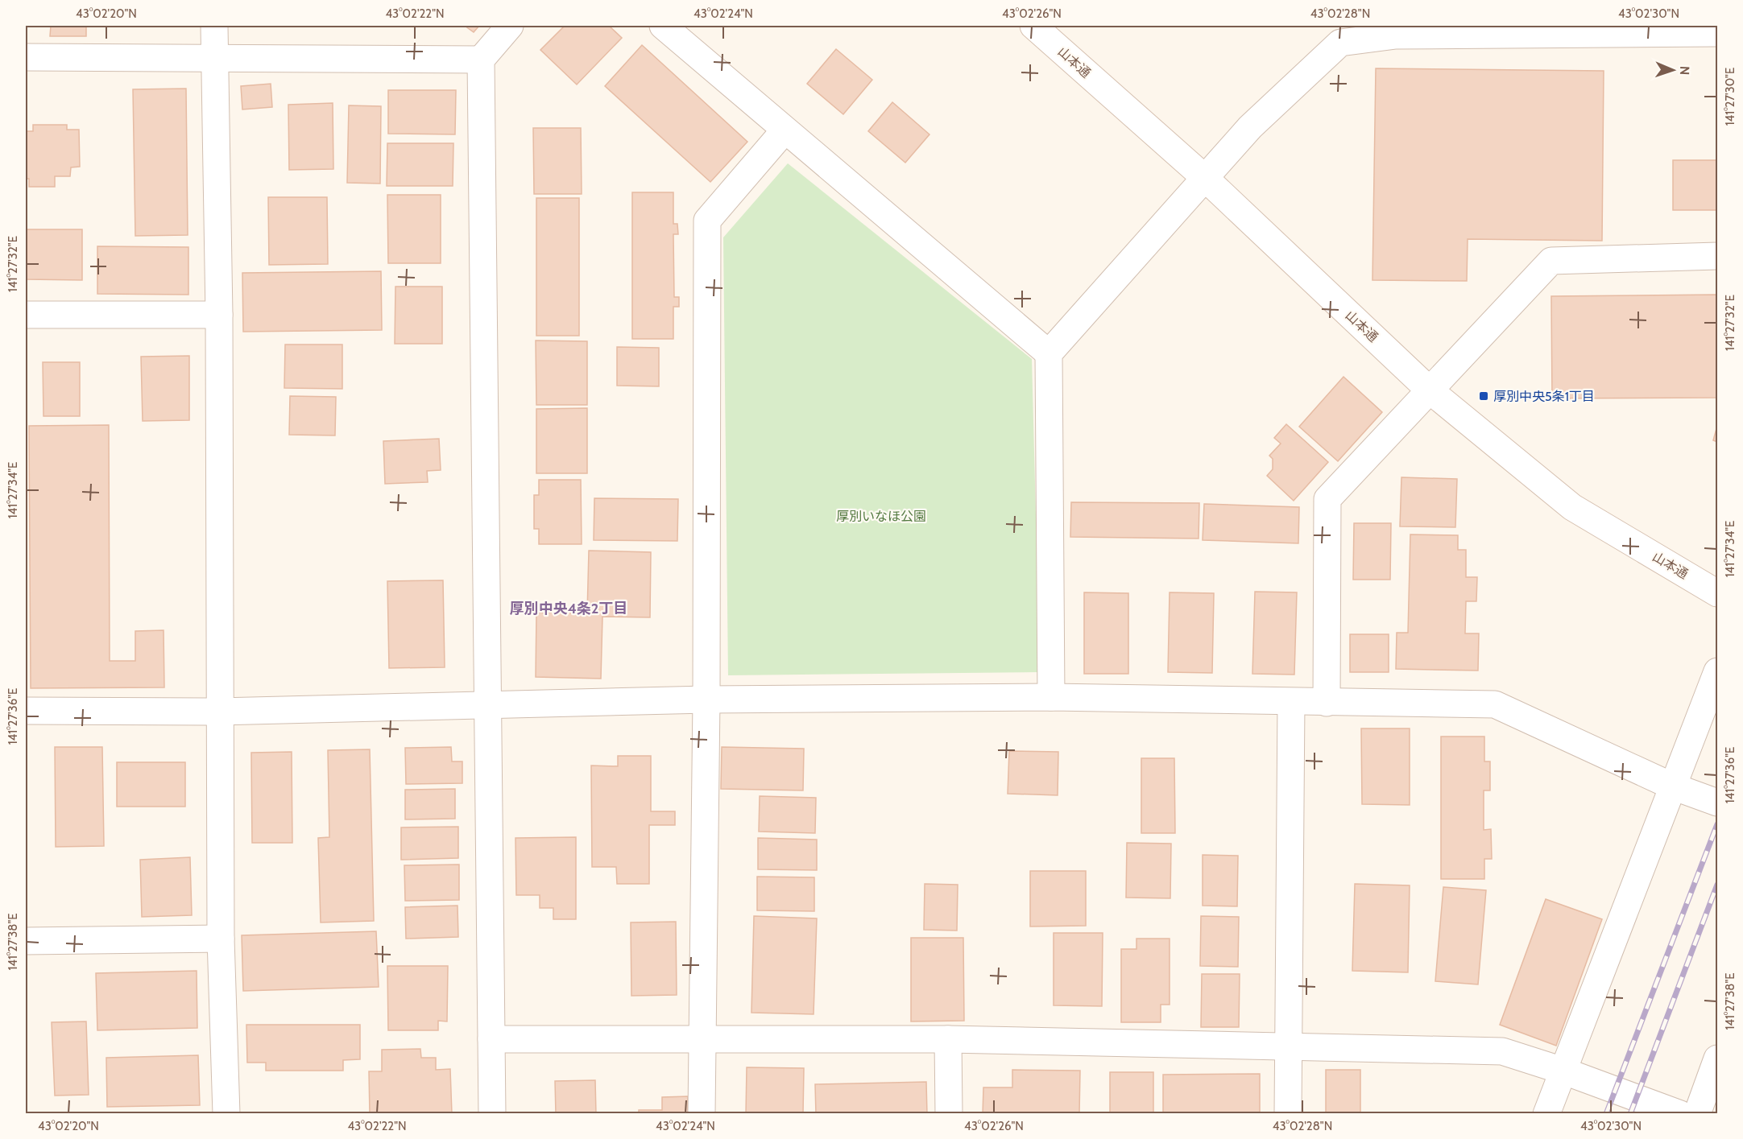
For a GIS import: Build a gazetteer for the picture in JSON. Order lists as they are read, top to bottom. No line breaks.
{"streets":{"street":["山本通"]},"districts":["厚別中央4条2丁目"],"parks":["厚別いなほ公園"],"places":{"transit":["厚別中央5条1丁目"]},"north":"right","coordinates":["43°02'20\"N","43°02'22\"N","43°02'24\"N","43°02'26\"N","43°02'28\"N","43°02'30\"N","141°27'30\"E","141°27'32\"E","141°27'34\"E","141°27'36\"E","141°27'38\"E"]}
